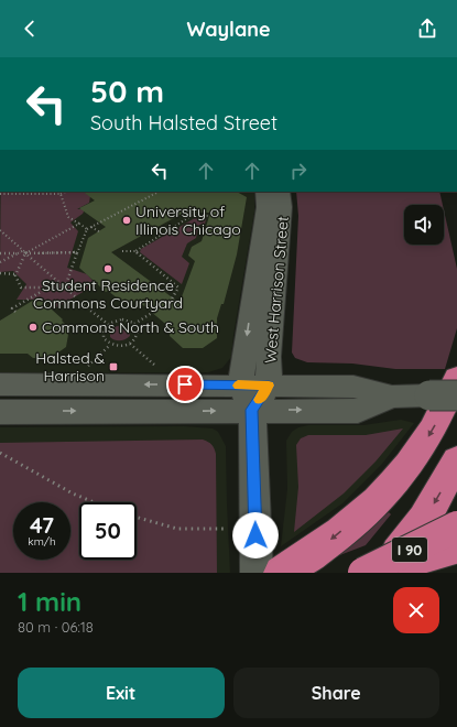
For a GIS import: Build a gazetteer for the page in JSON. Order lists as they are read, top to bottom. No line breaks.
{"streets":{"highway":["I 90"],"main road":["West Harrison Street"]},"places":{"other":["University of Illinois Chicago","Student Residence Commons Courtyard","Commons North & South"],"transit":["Halsted & Harrison"]},"page":{"header":"Waylane","turn":["50 m","South Halsted Street"],"speed":"47 km/h","limit":"50","heading":["1 min","80 m · 06:18"],"buttons":["Exit","Share"]}}
